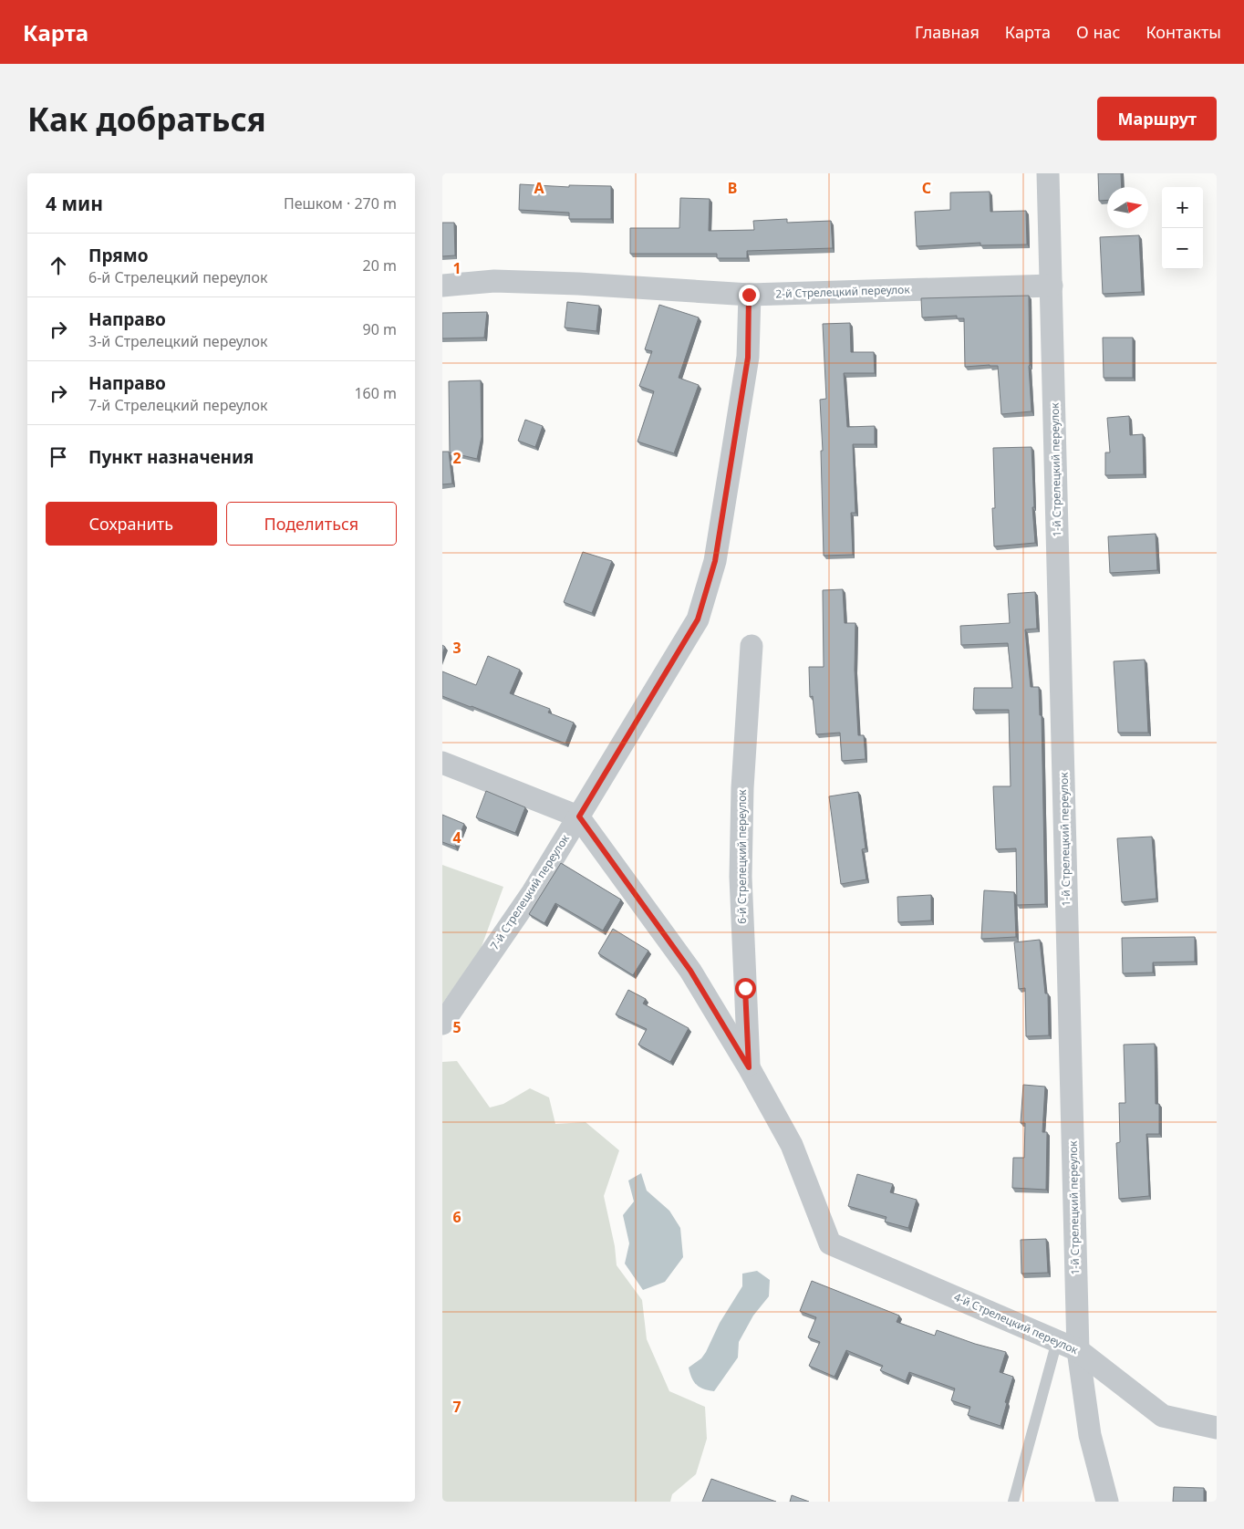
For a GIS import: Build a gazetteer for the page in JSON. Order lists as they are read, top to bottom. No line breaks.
{"streets":{"street":["2-й Стрелецкий переулок","1-й Стрелецкий переулок","6-й Стрелецкий переулок","7-й Стрелецкий переулок","4-й Стрелецкий переулок"]},"crossings":[["2-й Стрелецкий переулок","1-й Стрелецкий переулок"],["2-й Стрелецкий переулок","7-й Стрелецкий переулок"],["1-й Стрелецкий переулок","4-й Стрелецкий переулок"],["6-й Стрелецкий переулок","4-й Стрелецкий переулок"]],"north":"right","page":{"header":"Карта","nav":["Главная","Карта","О нас","Контакты"],"buttons":["Маршрут",["Сохранить","Поделиться"]],"title":"Как добраться","heading":["4 мин","Пешком · 270 m"],"map_buttons":["+","−"],"list":[["Прямо","6-й Стрелецкий переулок","20 m"],["Направо","3-й Стрелецкий переулок","90 m"],["Направо","7-й Стрелецкий переулок","160 m"],"Пункт назначения"]},"grid":{"columns":["A","B","C"],"rows":["1","2","3","4","5","6","7"]}}
